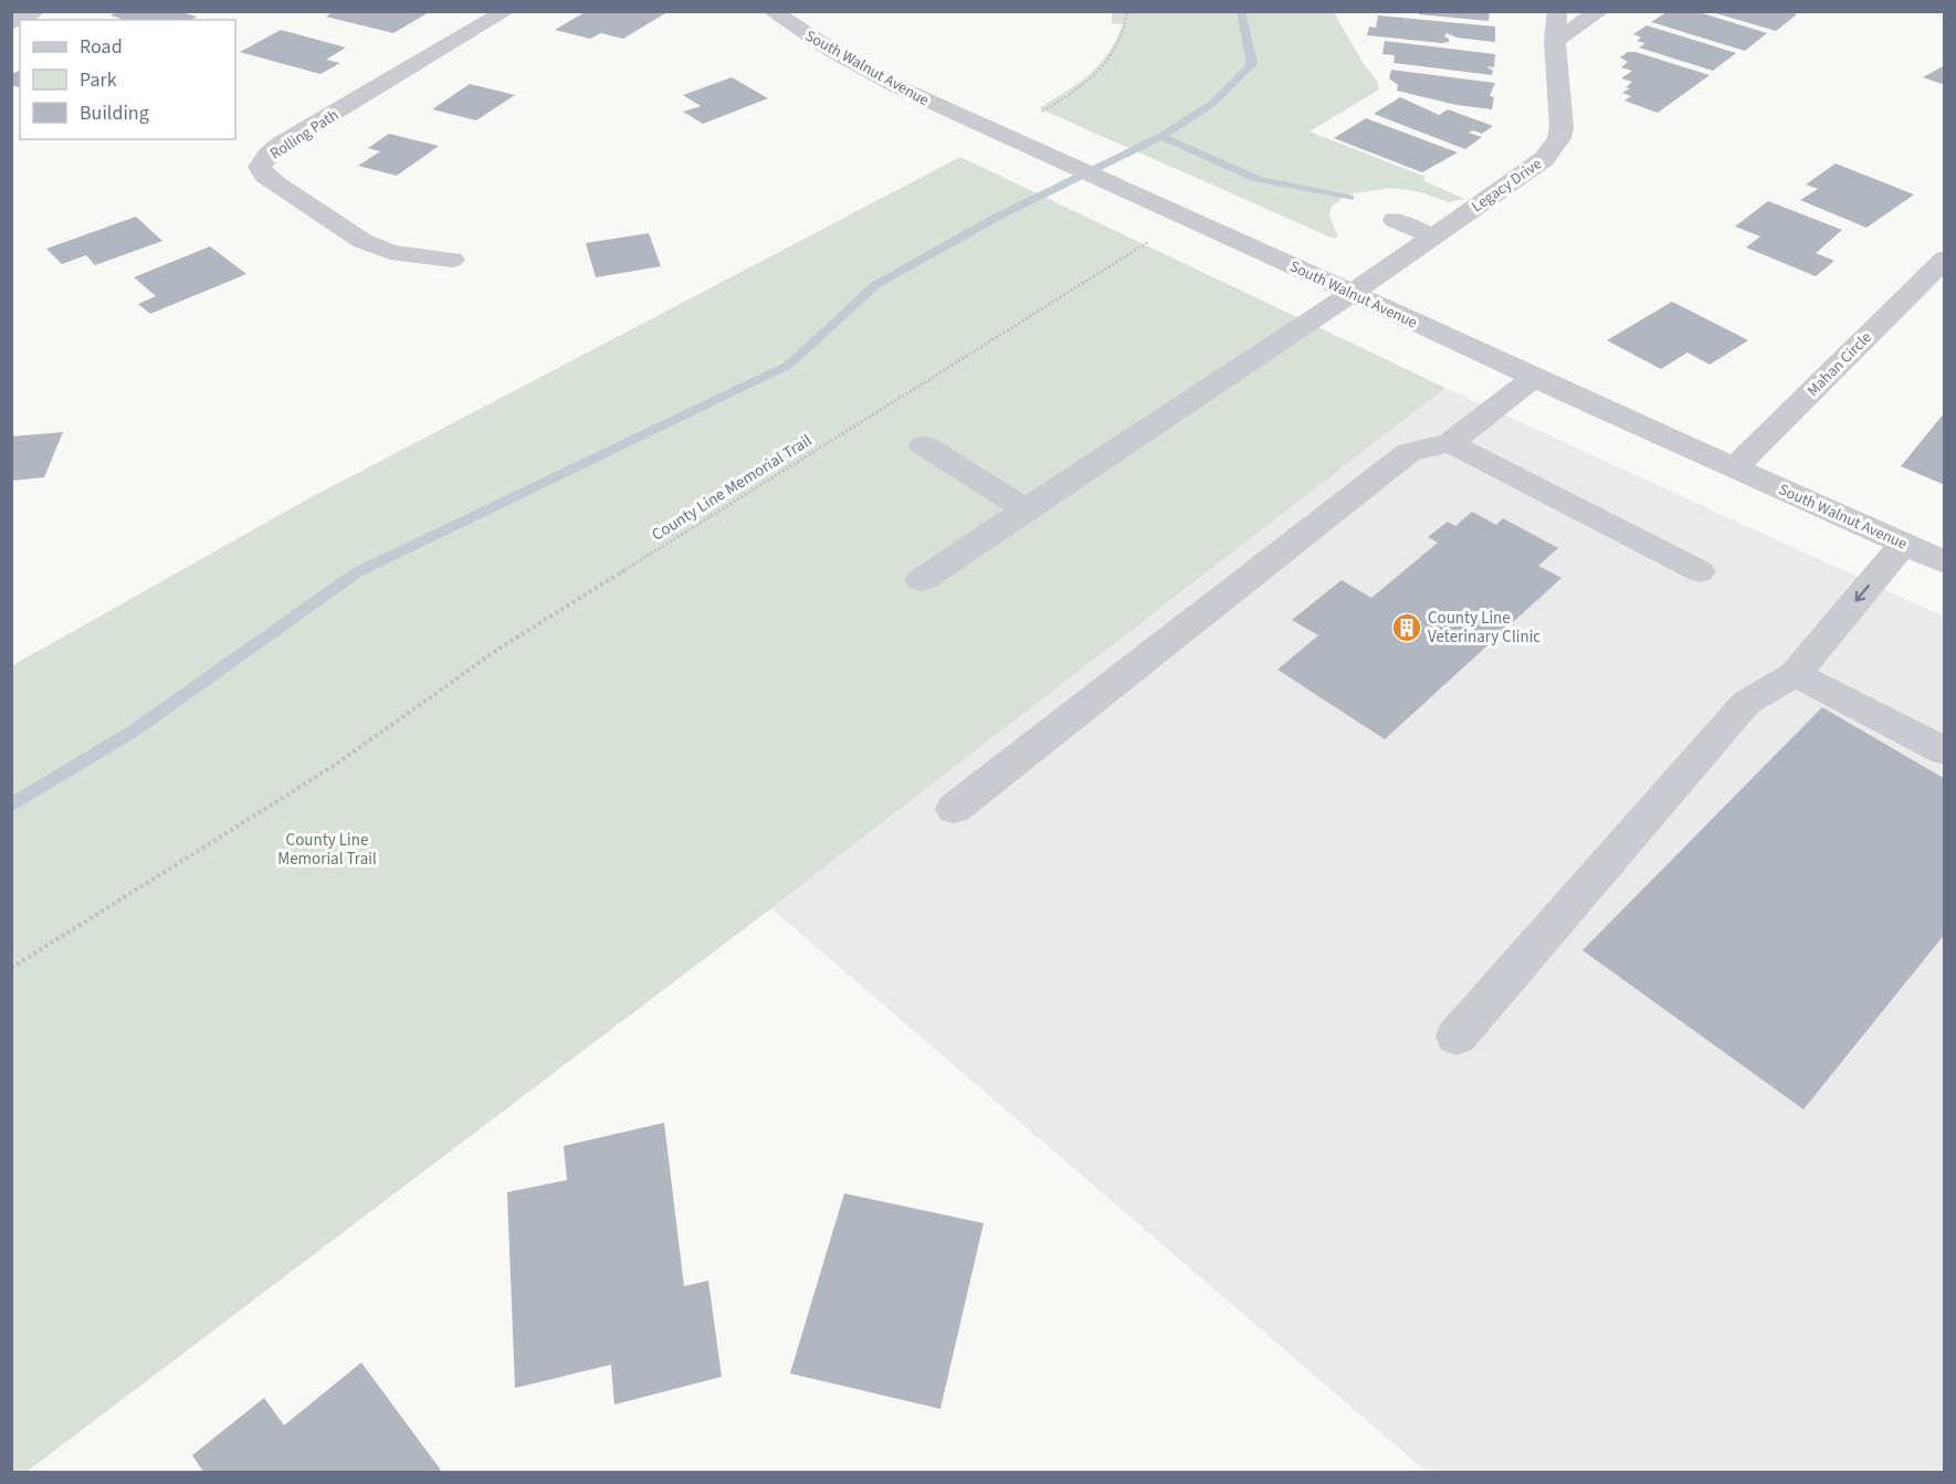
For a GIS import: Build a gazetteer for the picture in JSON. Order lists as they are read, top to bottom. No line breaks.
{"streets":{"street":["South Walnut Avenue","Rolling Path","Legacy Drive","Mahan Circle"],"path":["County Line Memorial Trail"]},"crossings":[["South Walnut Avenue","Legacy Drive"],["South Walnut Avenue","Mahan Circle"]],"parks":["County Line Memorial Trail"],"places":{"building":["County Line Veterinary Clinic"]},"legend":["Road","Park","Building"]}
